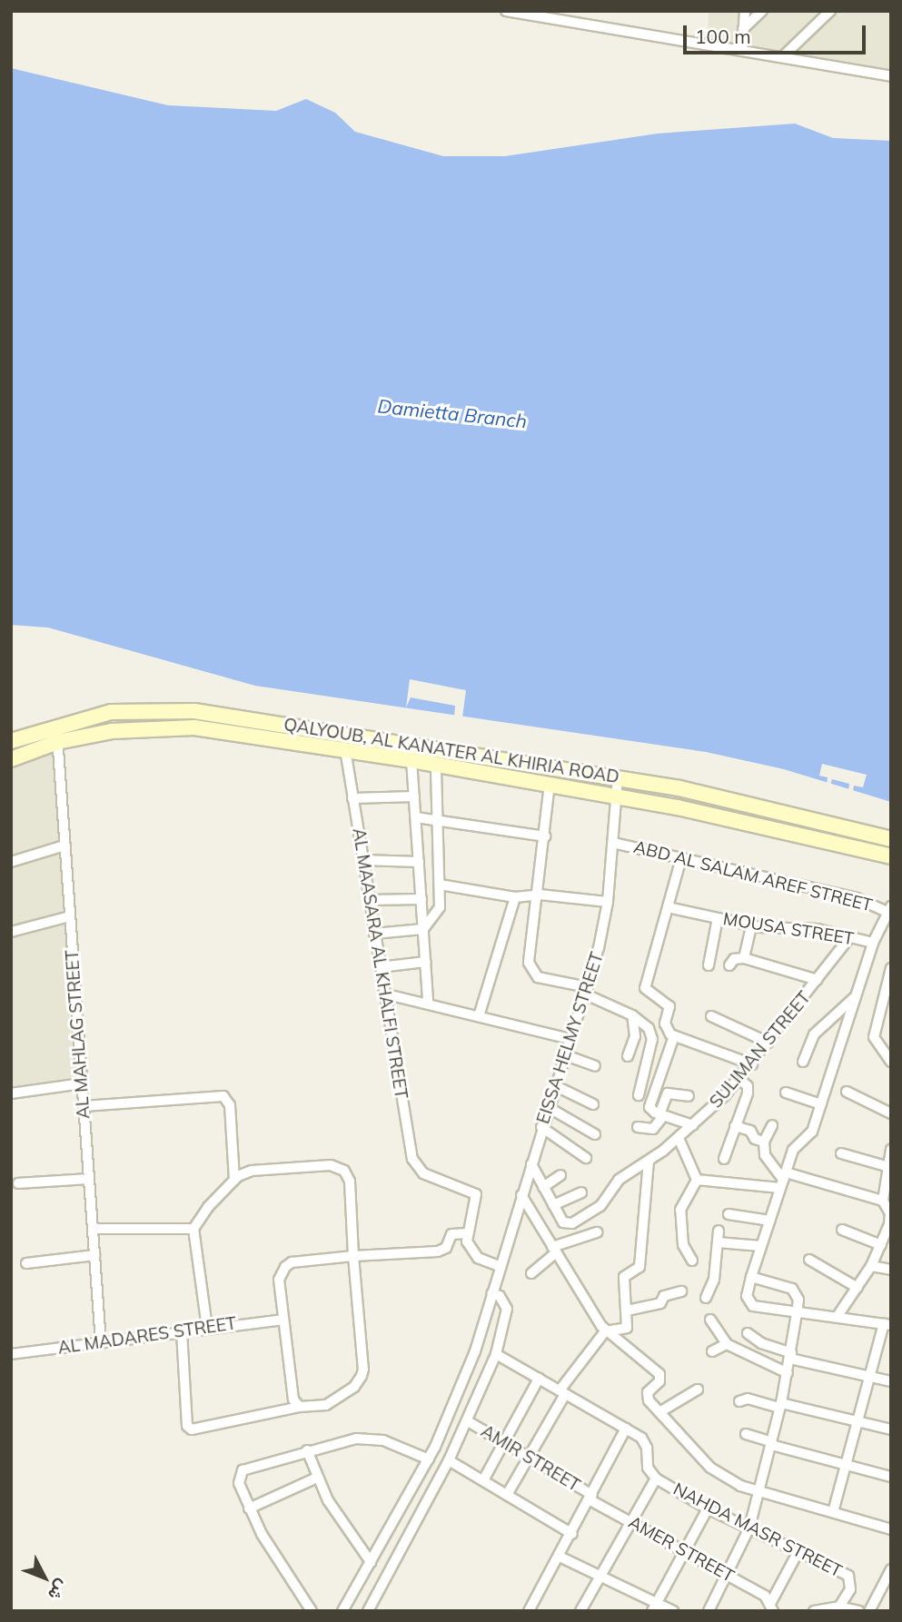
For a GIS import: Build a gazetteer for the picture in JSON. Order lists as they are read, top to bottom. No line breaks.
{"streets":{"main road":["QALYOUB, AL KANATER AL KHIRIA ROAD"],"street":["ABD AL SALAM AREF STREET","MOUSA STREET","AL MAASARA AL KHALFI STREET","AL MAHLAG STREET","EISSA HELMY STREET","SULIMAN STREET","AL MADARES STREET","AMIR STREET","NAHDA MASR STREET","AMER STREET"]},"crossings":[["QALYOUB, AL KANATER AL KHIRIA ROAD","AL MAASARA AL KHALFI STREET"],["QALYOUB, AL KANATER AL KHIRIA ROAD","AL MAHLAG STREET"],["QALYOUB, AL KANATER AL KHIRIA ROAD","EISSA HELMY STREET"],["ABD AL SALAM AREF STREET","EISSA HELMY STREET"],["MOUSA STREET","SULIMAN STREET"],["AL MAHLAG STREET","AL MADARES STREET"],["EISSA HELMY STREET","SULIMAN STREET"],["AMIR STREET","AMER STREET"]],"water":["Damietta Branch"],"scale_bar":"100 m","north":"bottom right"}
